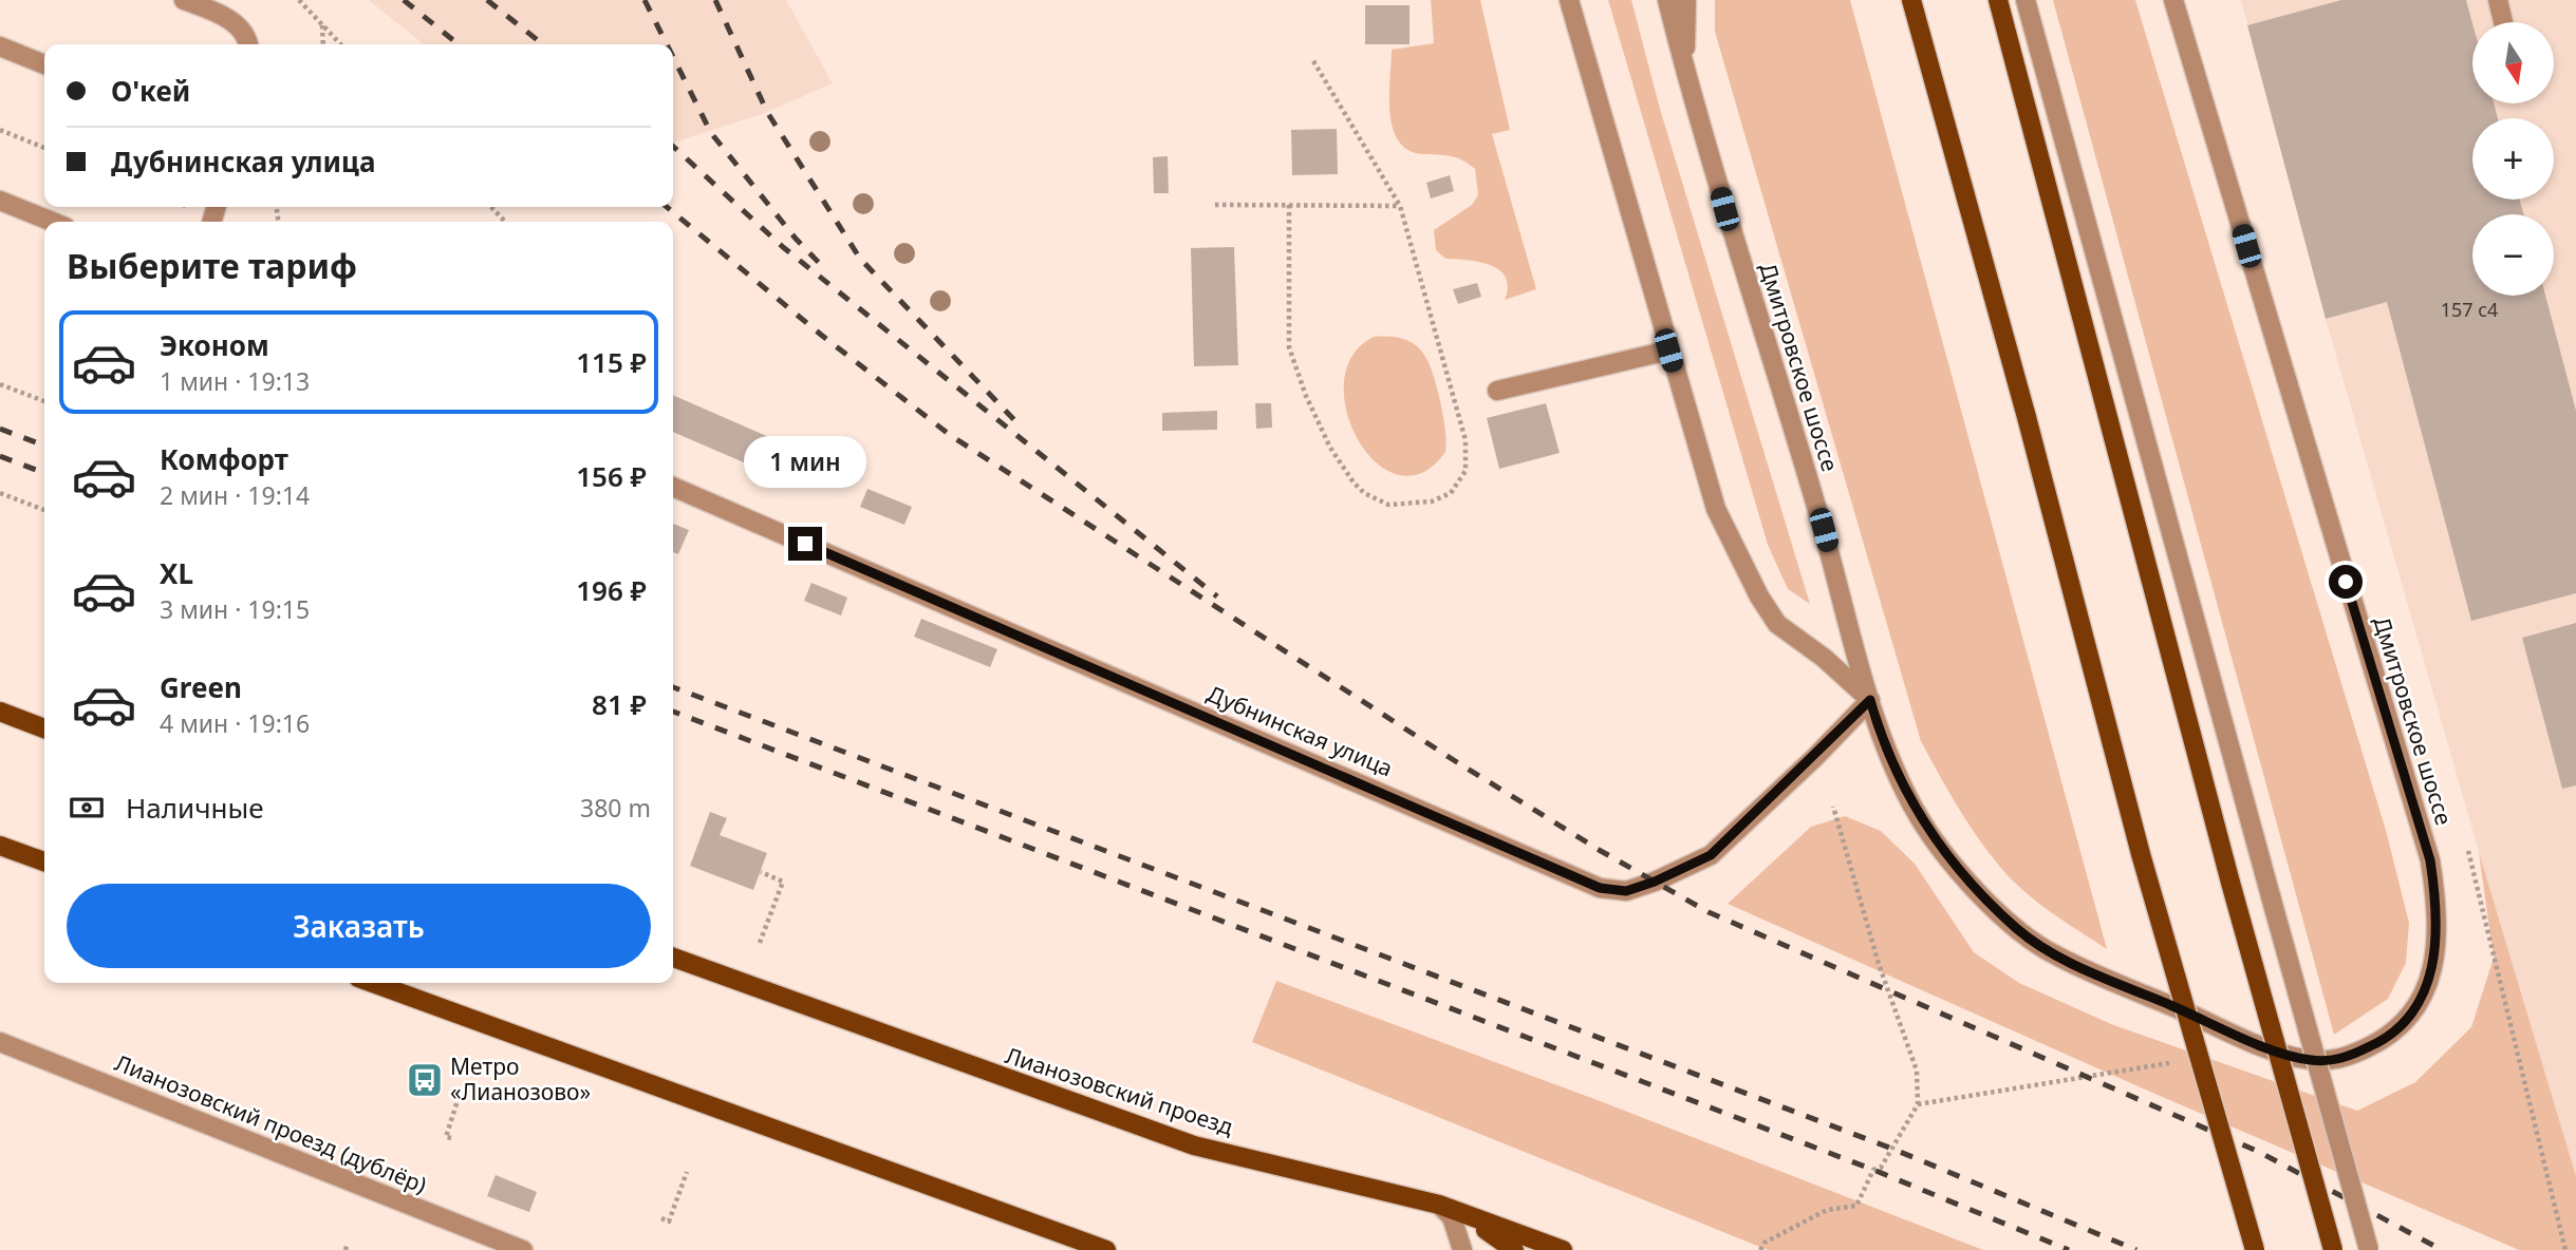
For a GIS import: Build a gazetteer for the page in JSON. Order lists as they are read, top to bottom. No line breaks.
{"streets":{"main road":["Лианозовский проезд"],"street":["Дмитровское шоссе","Дубнинская улица","Лианозовский проезд (дублёр)"]},"crossings":[["Дмитровское шоссе","Дубнинская улица"]],"places":{"bus stop":["Метро «Лианозово»"]},"house_numbers":["157 с4"],"north":"bottom","page":{"map_buttons":["+","−"],"banner":["О'кей","Дубнинская улица"],"heading":"Выберите тариф","list":[{"name":"Эконом","note":"1 мин · 19:13","value":"115 ₽"},{"name":"Комфорт","note":"2 мин · 19:14","value":"156 ₽"},{"name":"XL","note":"3 мин · 19:15","value":"196 ₽"},{"name":"Green","note":"4 мин · 19:16","value":"81 ₽"}],"bubble":"1 мин","pay":["Наличные","380 m"],"buttons":"Заказать"}}
